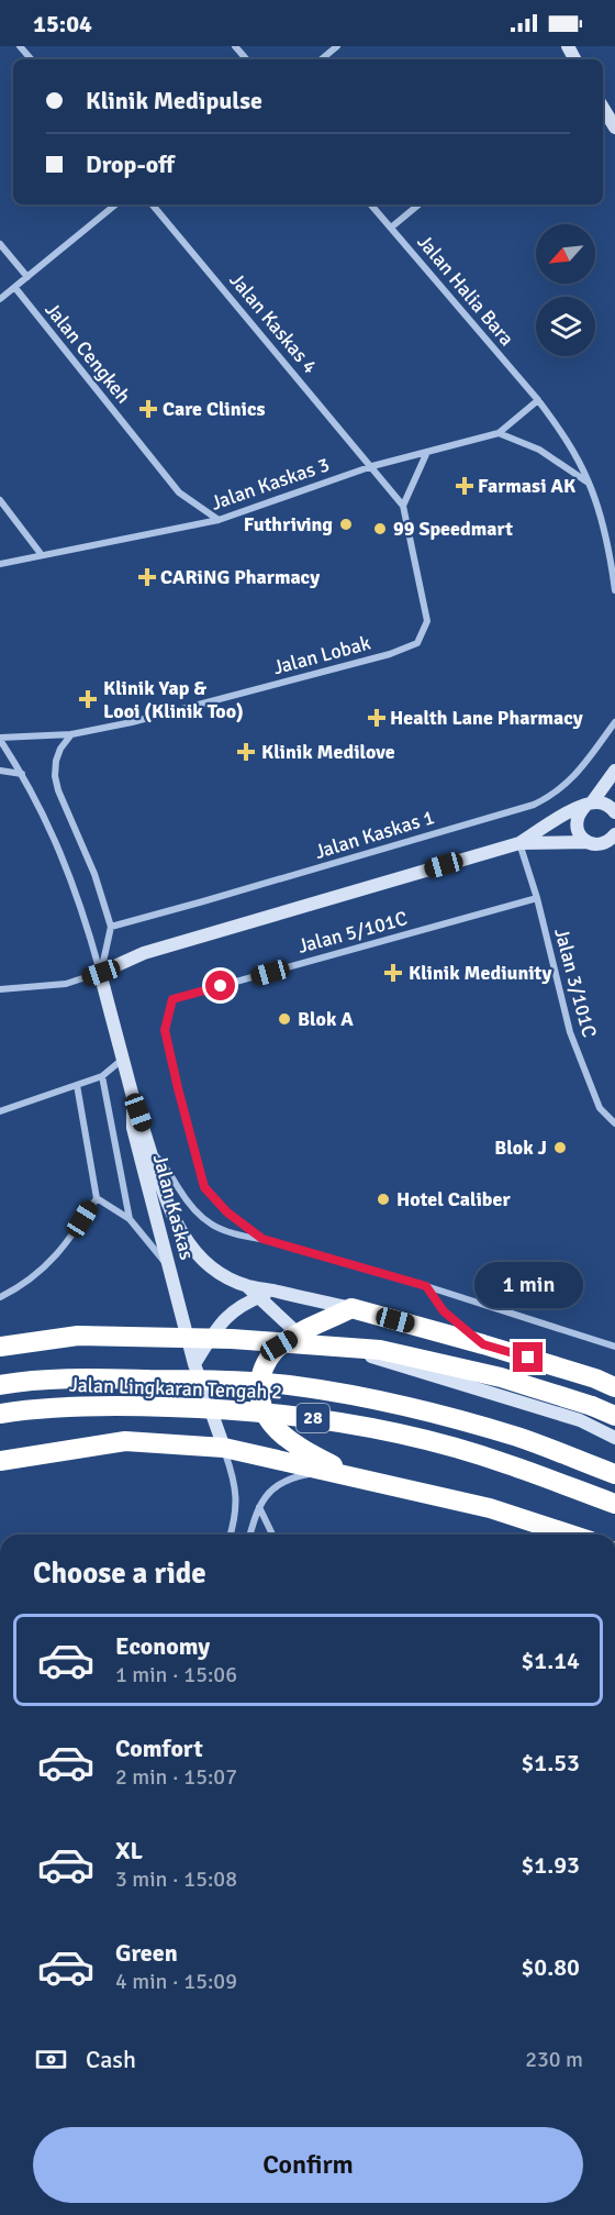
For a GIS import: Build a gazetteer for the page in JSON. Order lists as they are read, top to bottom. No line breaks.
{"streets":{"highway":["Jalan Lingkaran Tengah 2","28"],"street":["Jalan Halia Bara","Jalan Kaskas 4","Jalan Cengkeh","Jalan Kaskas 3","Jalan Lobak","Jalan Kaskas 1","Jalan 5/101C","Jalan 3/101C","Jalan Kaskas"]},"crossings":[["Jalan Halia Bara","Jalan Kaskas 3"],["Jalan Kaskas 4","Jalan Kaskas 3"],["Jalan Cengkeh","Jalan Kaskas 3"],["Jalan Lobak","Jalan Kaskas"],["Jalan Kaskas 1","Jalan Kaskas"],["Jalan 5/101C","Jalan 3/101C"]],"places":{"health":["Care Clinics","Farmasi AK","CARiNG Pharmacy","Klinik Yap & Looi (Klinik Too)","Health Lane Pharmacy","Klinik Medilove","Klinik Mediunity"],"other":["Futhriving","99 Speedmart","Blok A","Blok J","Hotel Caliber"]},"north":"bottom left","page":{"status":"15:04","banner":["Klinik Medipulse","Drop-off"],"bubble":"1 min","heading":"Choose a ride","list":[{"name":"Economy","note":"1 min · 15:06","value":"$1.14"},{"name":"Comfort","note":"2 min · 15:07","value":"$1.53"},{"name":"XL","note":"3 min · 15:08","value":"$1.93"},{"name":"Green","note":"4 min · 15:09","value":"$0.80"}],"pay":["Cash","230 m"],"buttons":"Confirm"}}
